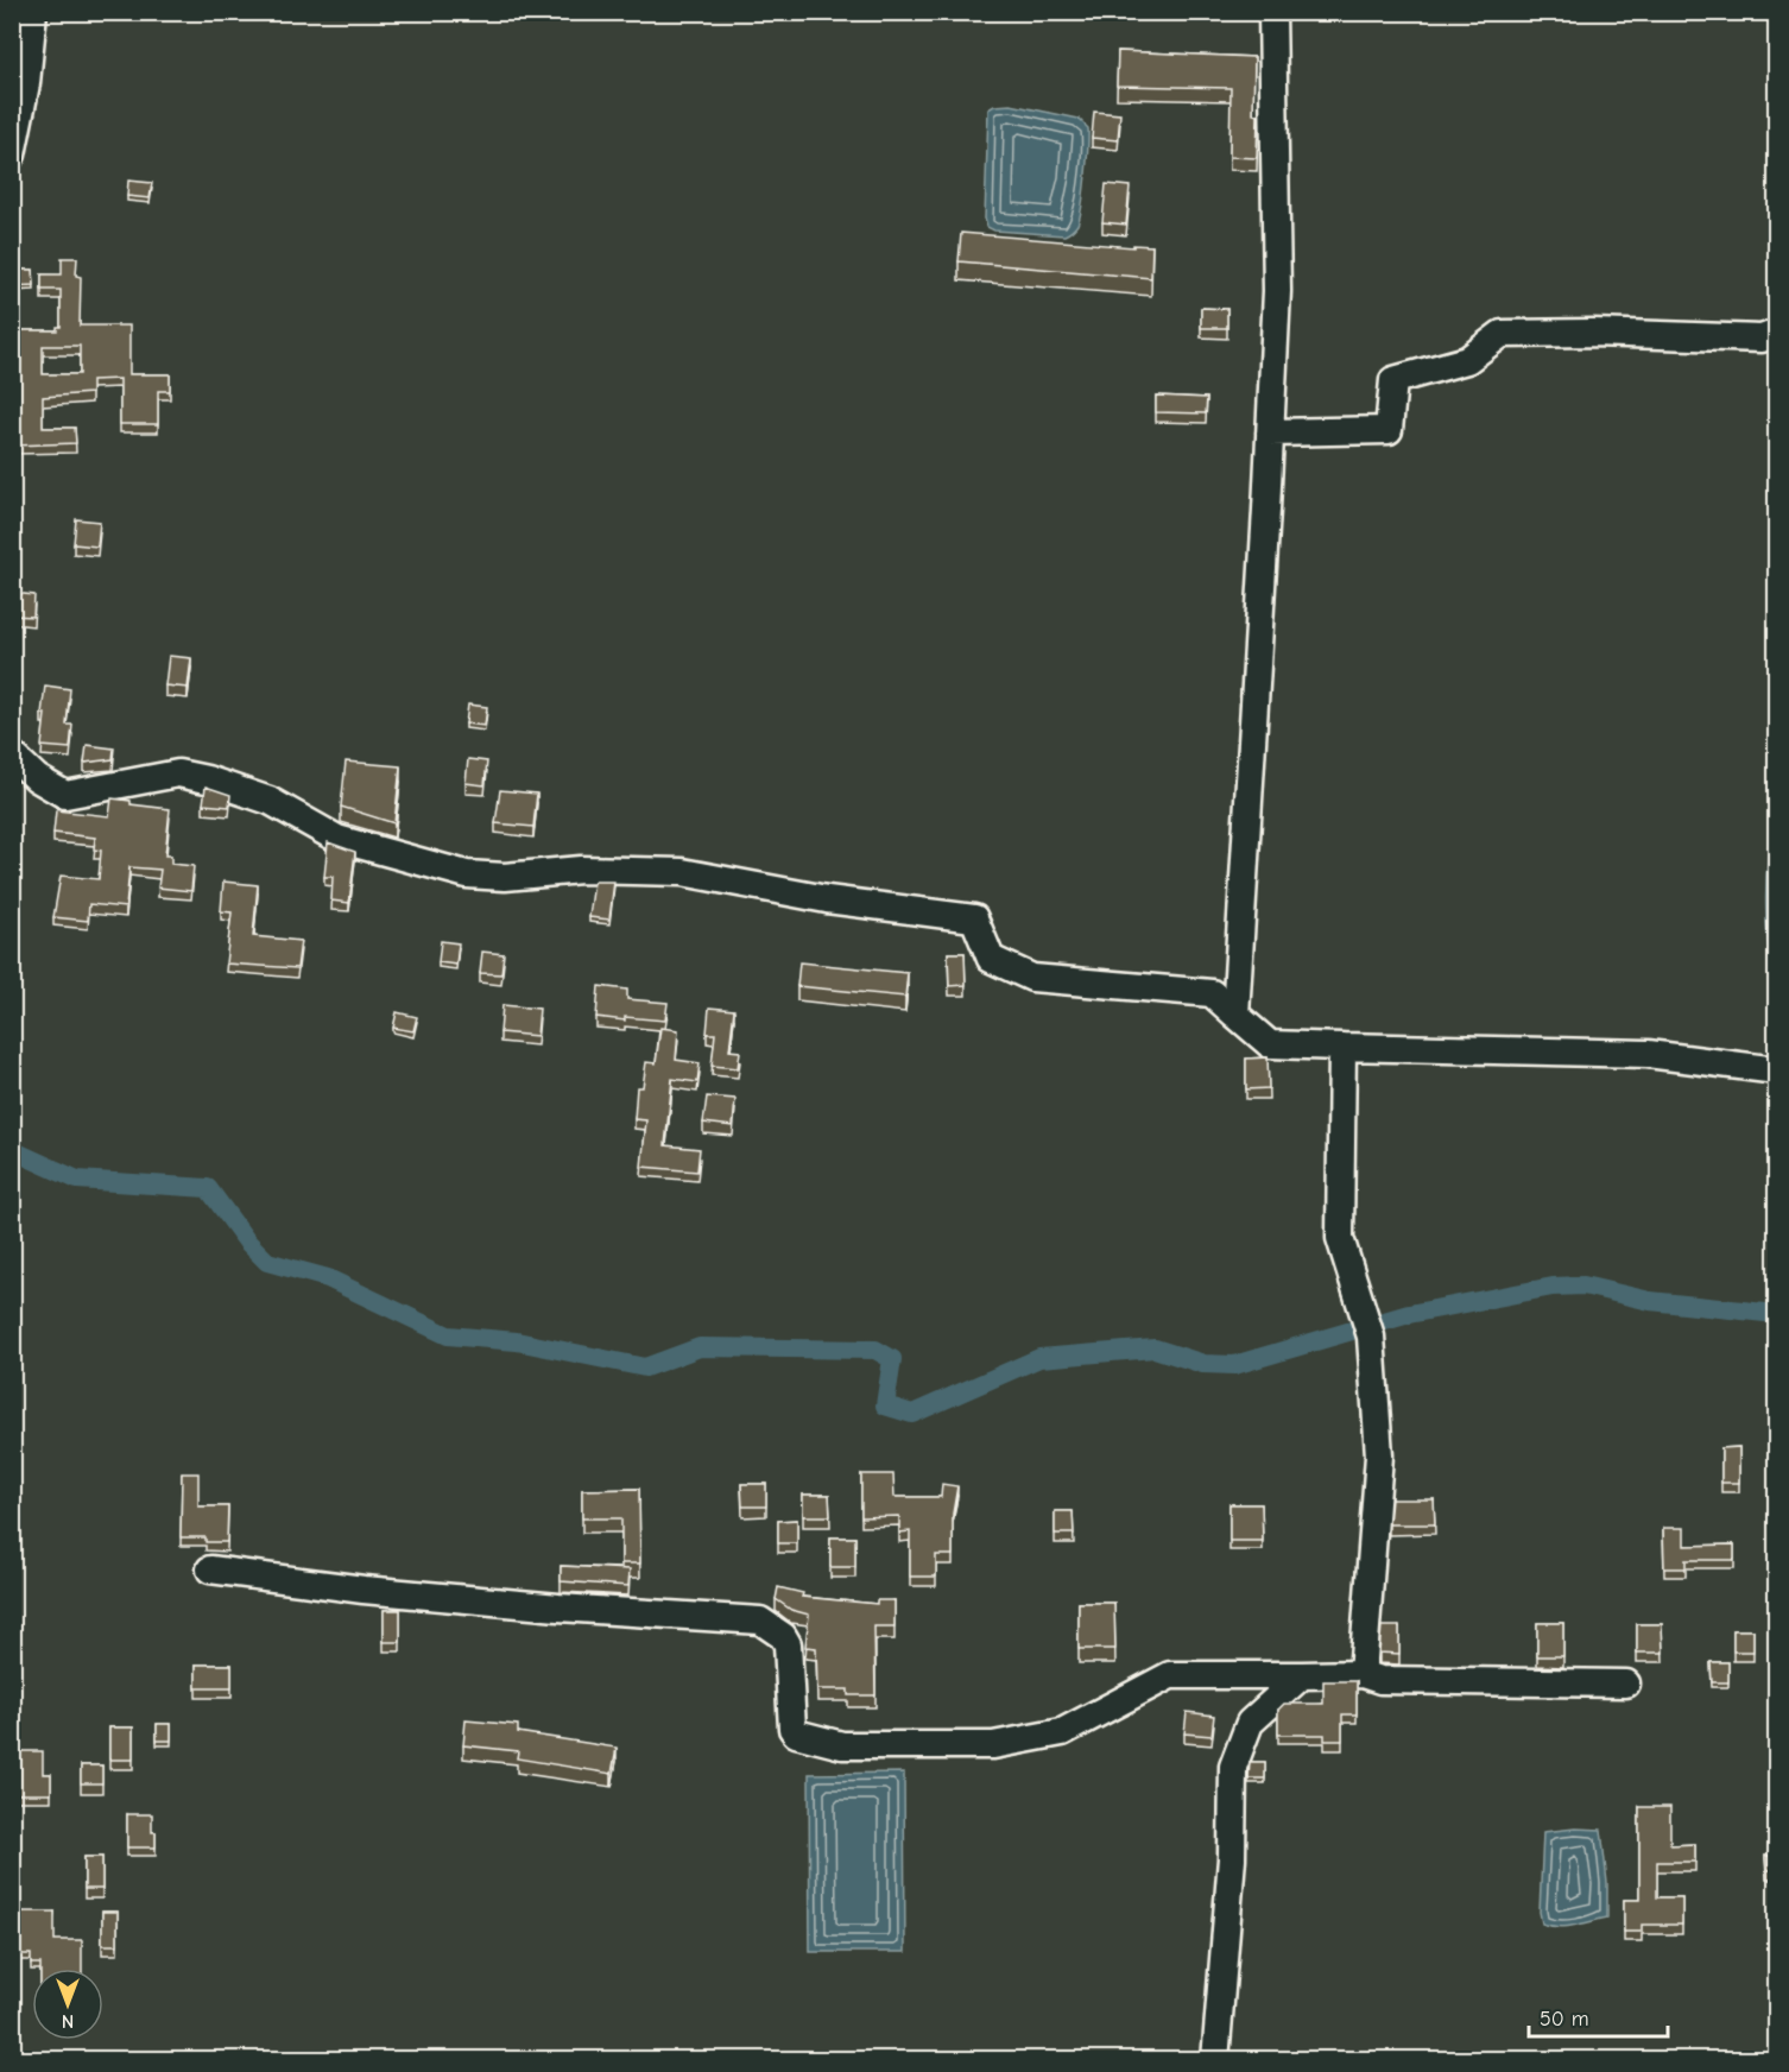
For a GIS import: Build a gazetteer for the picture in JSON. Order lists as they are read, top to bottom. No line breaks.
{"scale_bar":"50 m","north":"bottom"}
